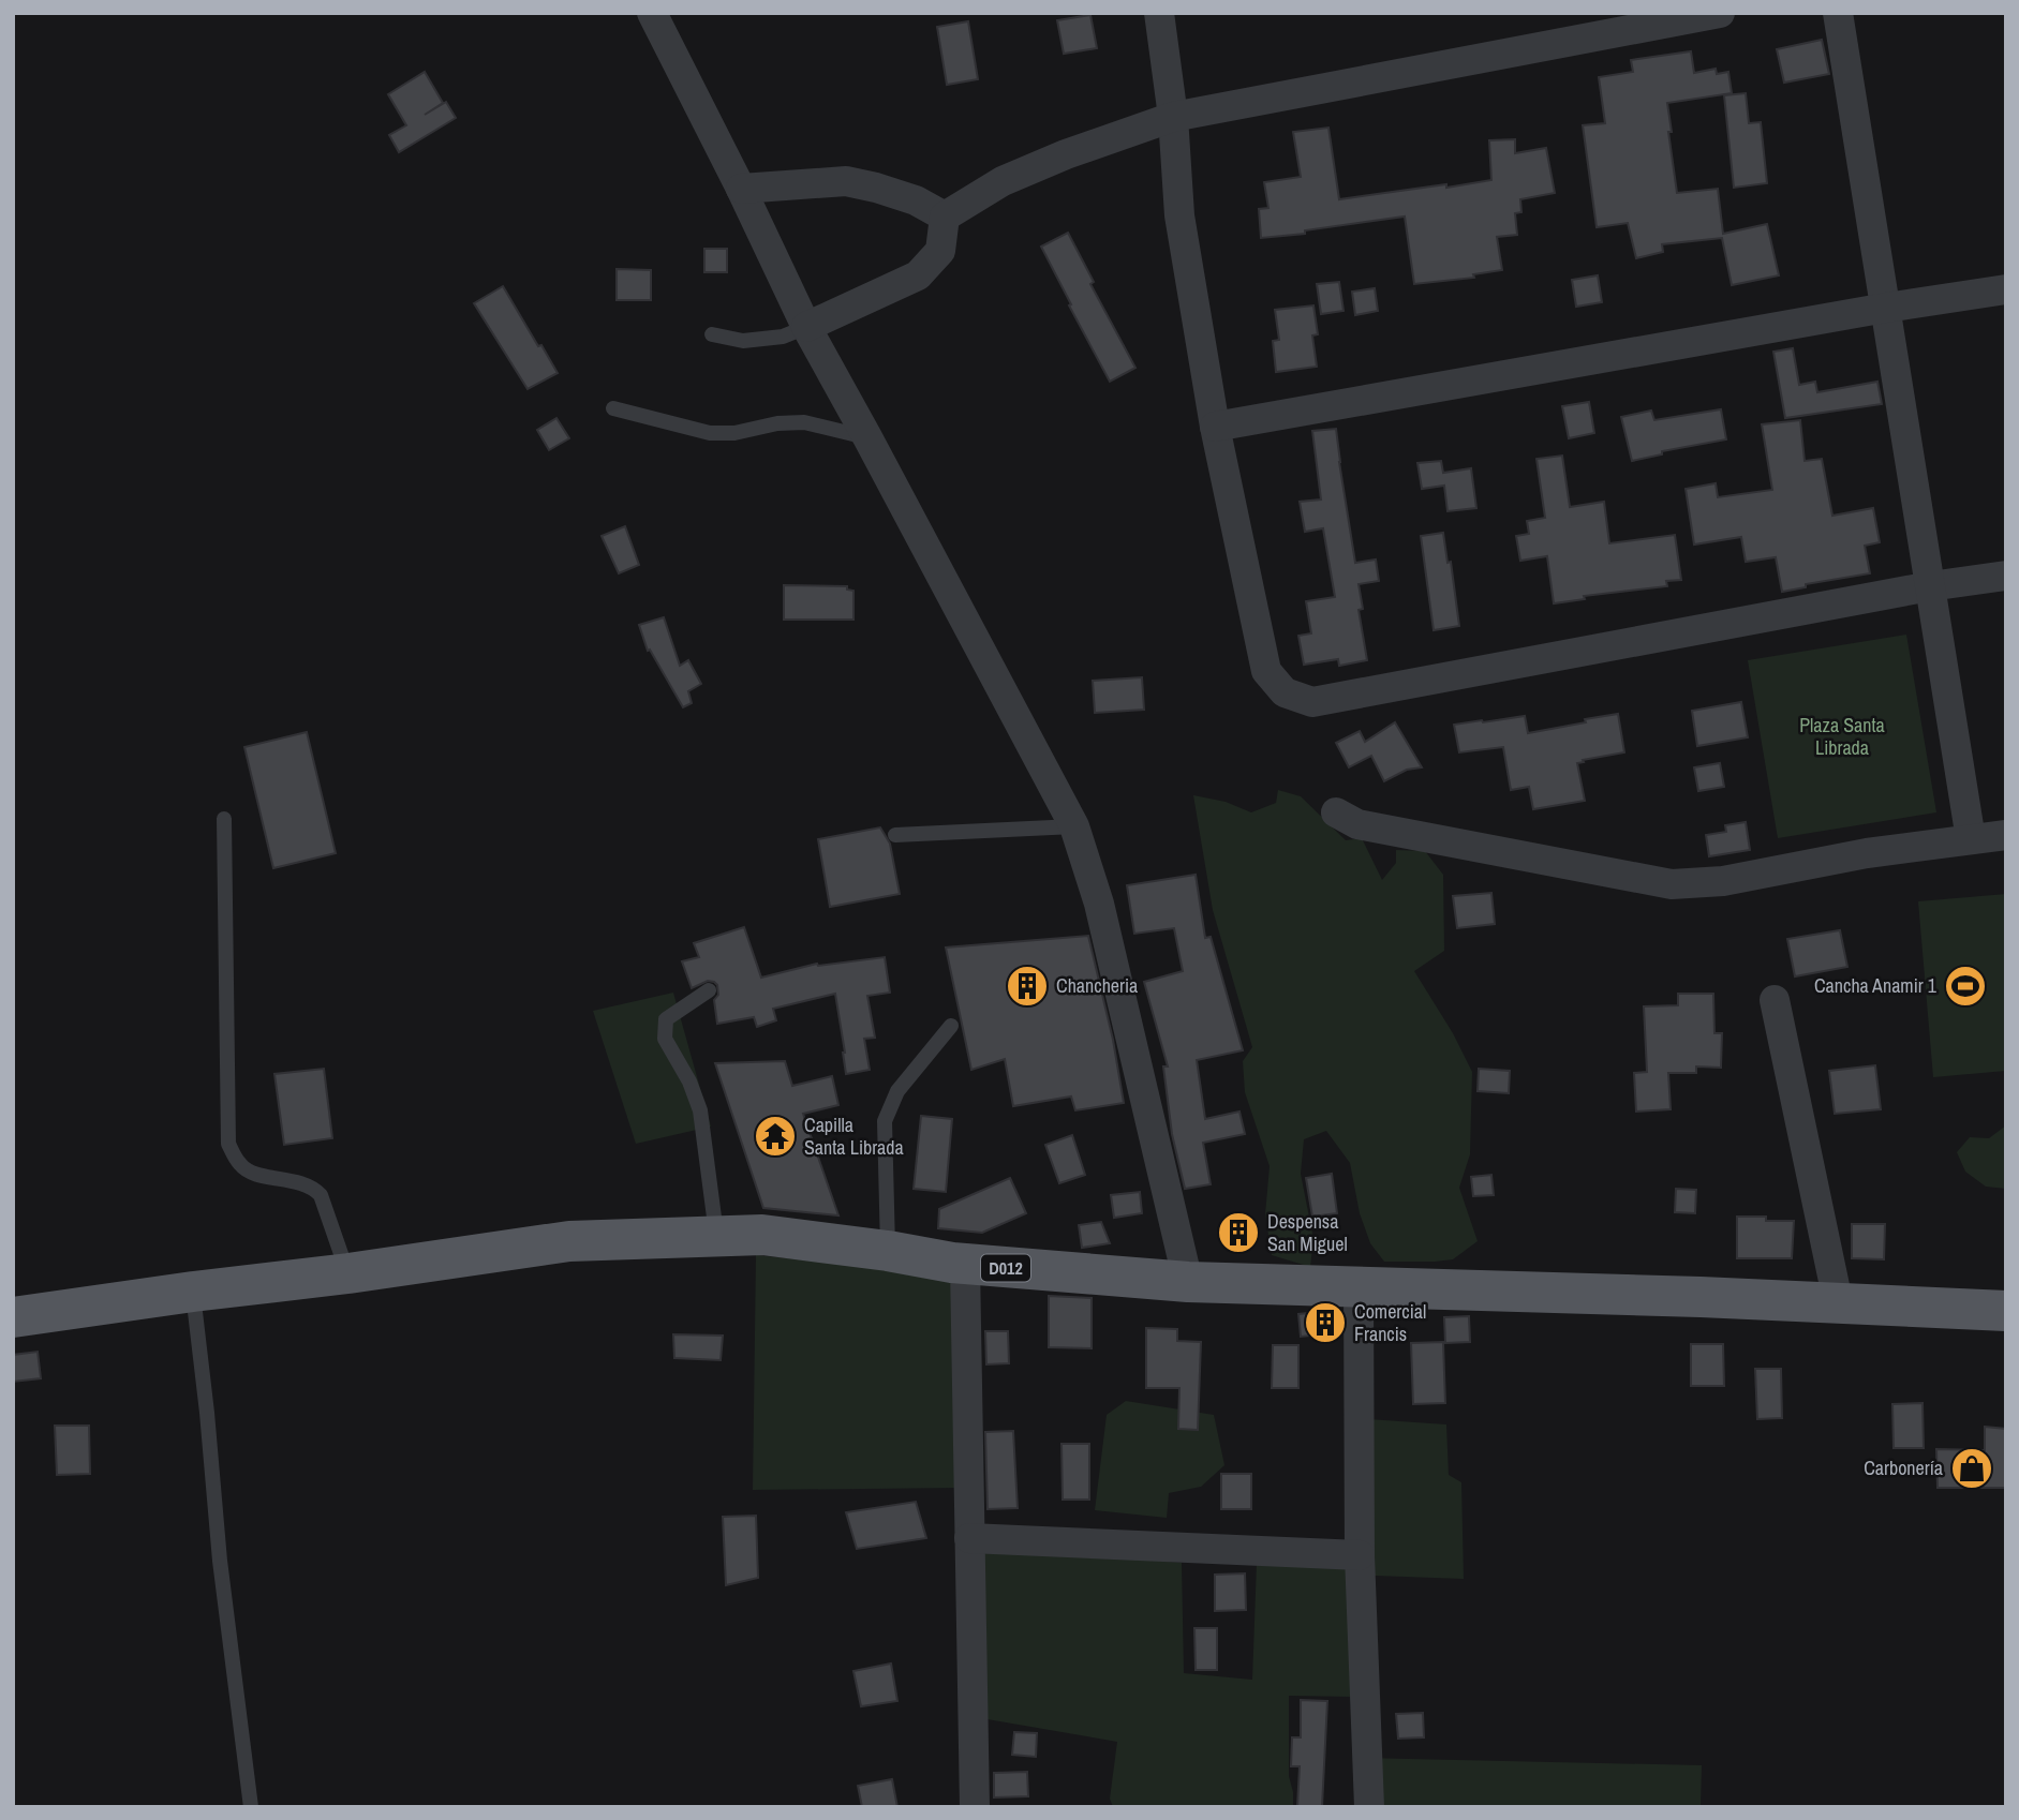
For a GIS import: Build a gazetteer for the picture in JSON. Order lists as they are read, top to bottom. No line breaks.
{"streets":{"main road":["D012"]},"parks":["Plaza Santa Librada"],"places":{"building":["Chancheria","Despensa San Miguel","Comercial Francis"],"sports":["Cancha Anamir 1"],"temple":["Capilla Santa Librada"],"shop":["Carbonería"]}}
